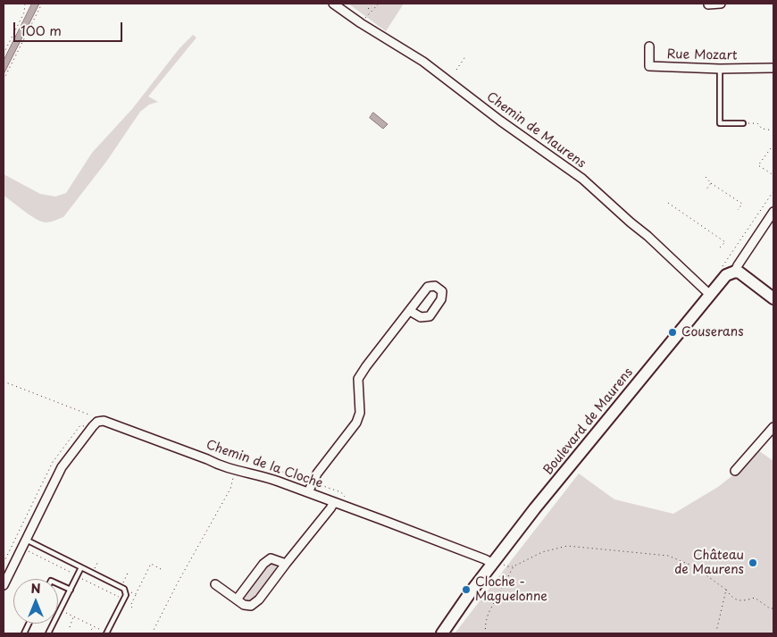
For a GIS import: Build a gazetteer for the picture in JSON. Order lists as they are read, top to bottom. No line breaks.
{"streets":{"street":["Rue Mozart","Chemin de Maurens","Boulevard de Maurens","Chemin de la Cloche"]},"crossings":[["Chemin de Maurens","Boulevard de Maurens"],["Boulevard de Maurens","Chemin de la Cloche"]],"places":["Couserans","Château de Maurens","Cloche - Maguelonne"],"scale_bar":"100 m","north":"top"}
